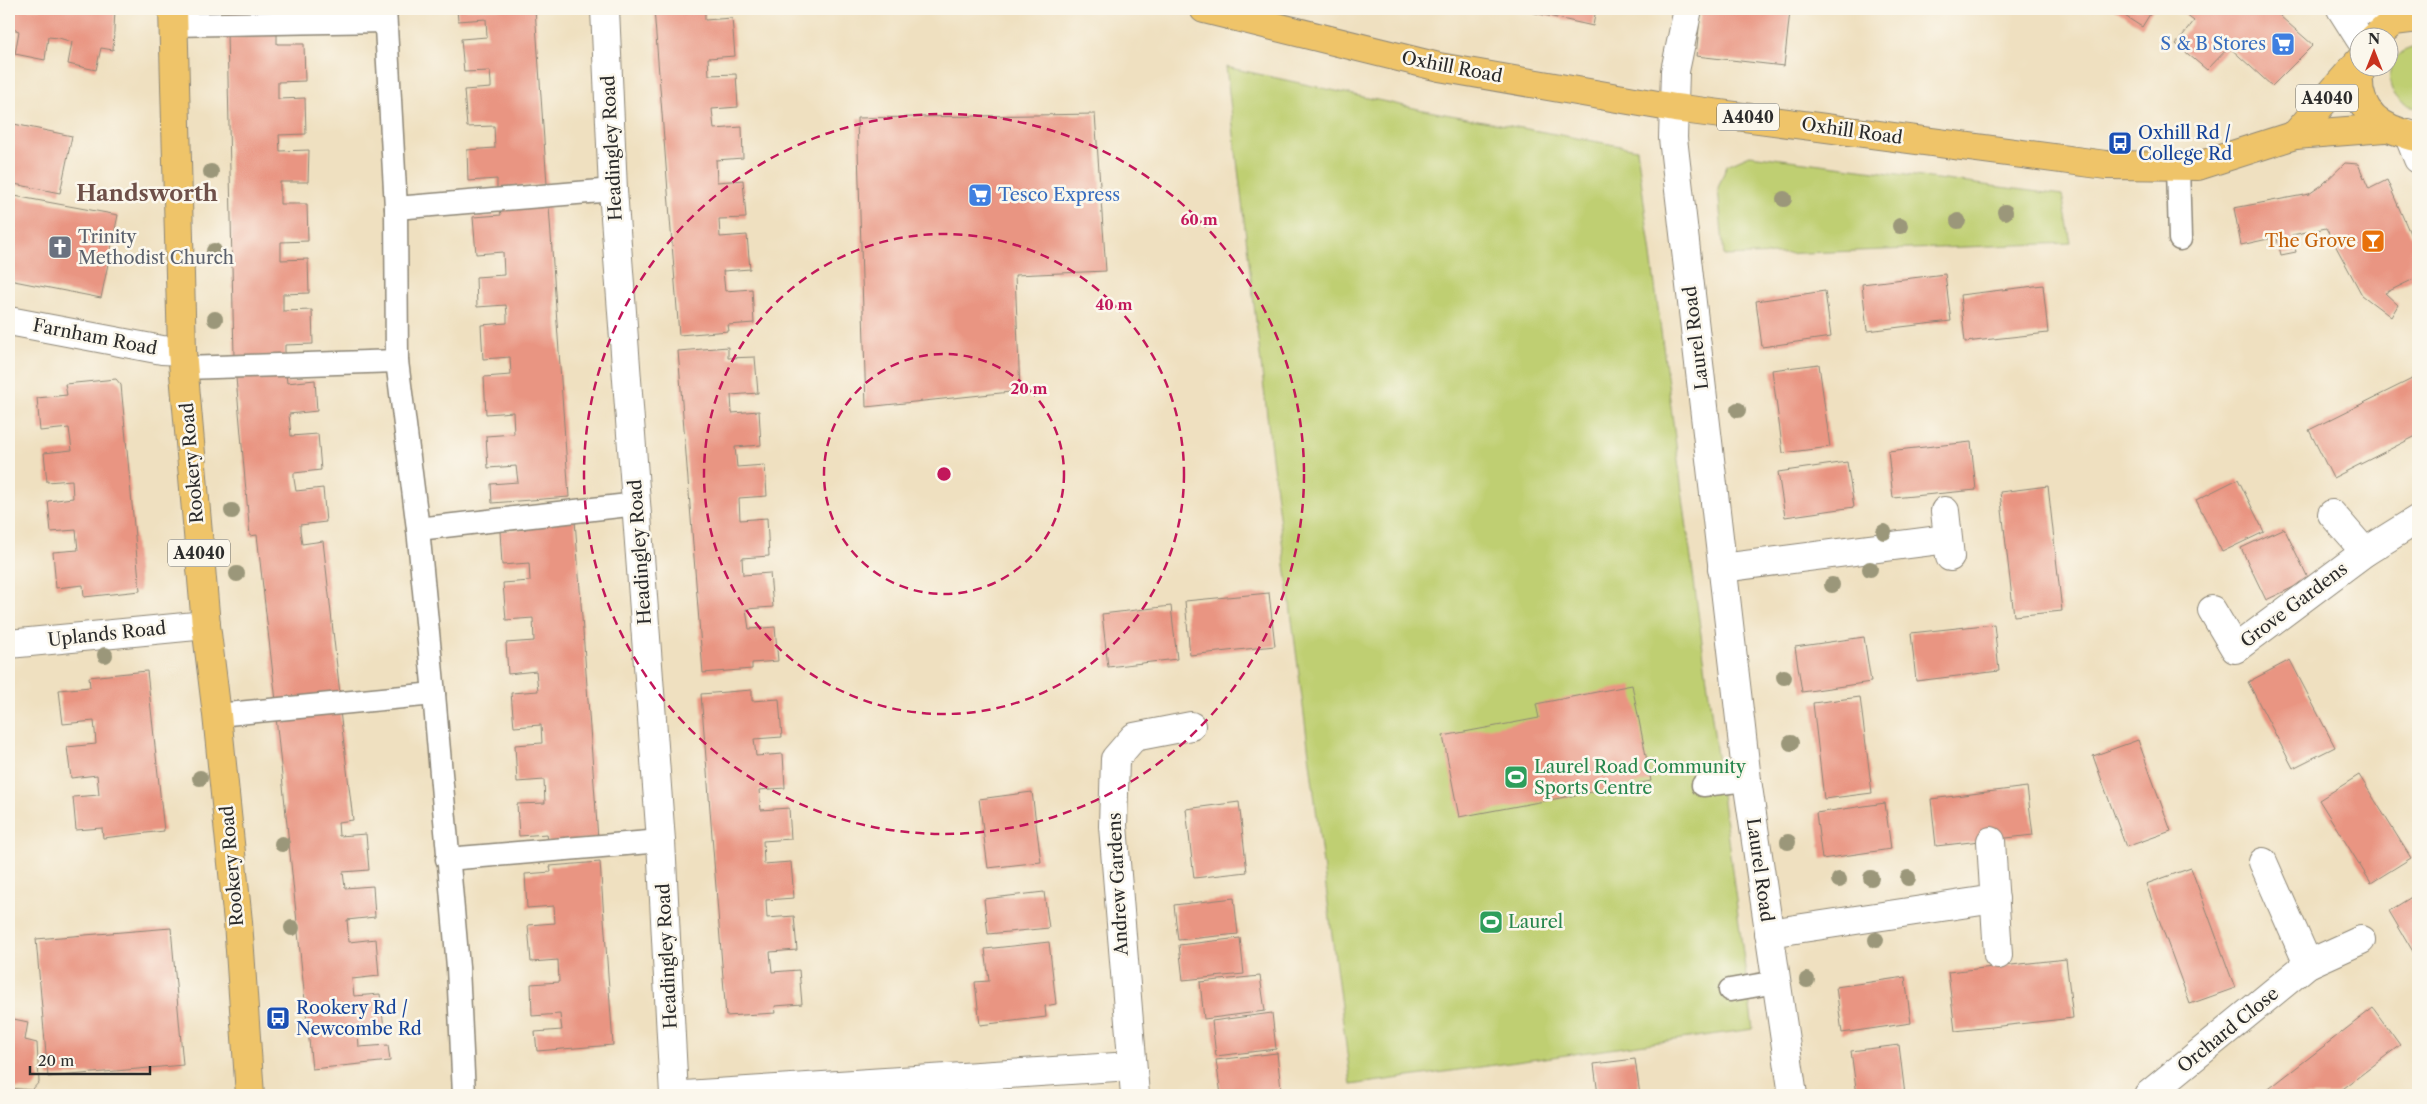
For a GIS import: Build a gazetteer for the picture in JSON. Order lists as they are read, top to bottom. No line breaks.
{"streets":{"main road":["Oxhill Road","A4040","Rookery Road"],"street":["Headingley Road","Farnham Road","Laurel Road","Grove Gardens","Uplands Road","Andrew Gardens","Orchard Close"]},"crossings":[["Oxhill Road","A4040"],["Oxhill Road","Laurel Road"],["Farnham Road","Rookery Road"],["Rookery Road","Uplands Road"]],"districts":["Handsworth"],"places":{"supermarket":["S & B Stores","Tesco Express"],"bus stop":["Oxhill Rd / College Rd","Rookery Rd / Newcombe Rd"],"bar":["The Grove"],"church":["Trinity Methodist Church"],"sports":["Laurel Road Community Sports Centre","Laurel"]},"scale_bar":"20 m","north":"top","rings":["60 m","40 m","20 m"]}
